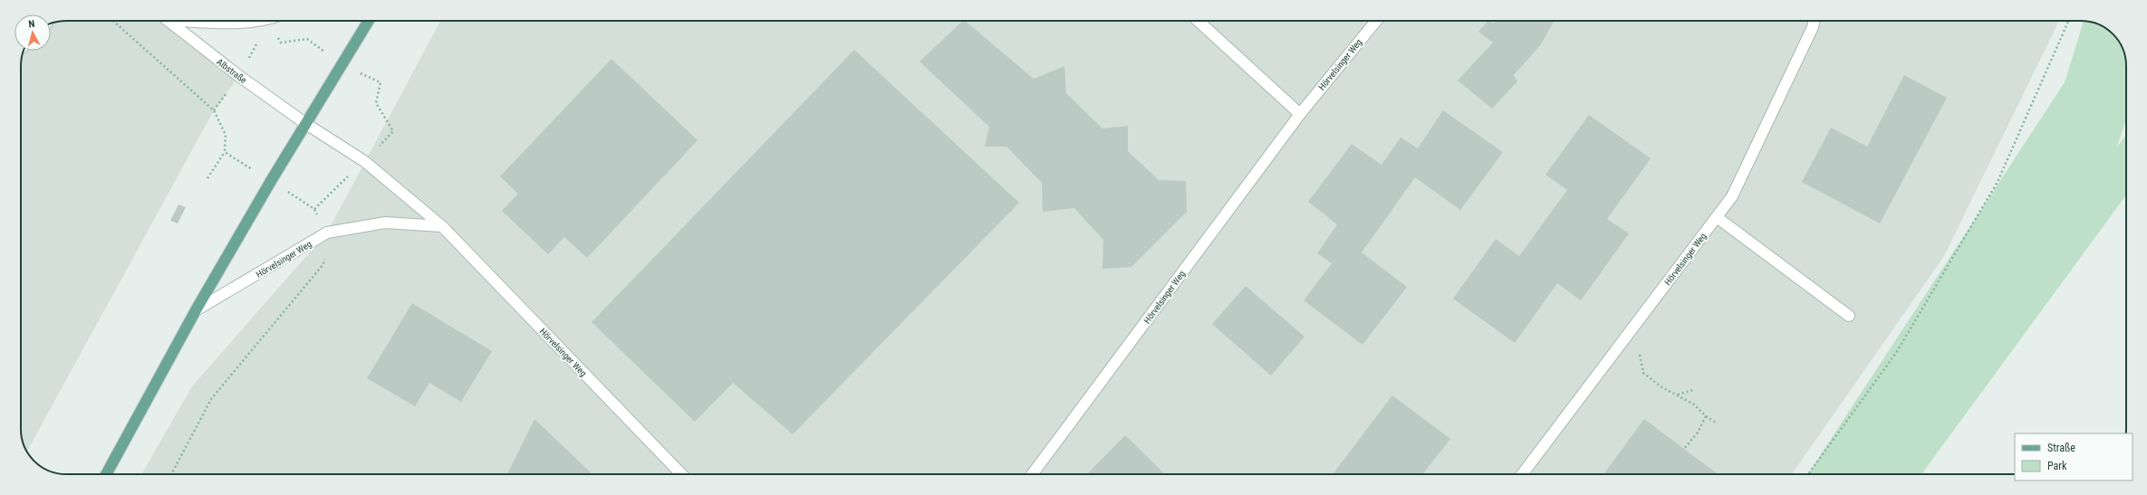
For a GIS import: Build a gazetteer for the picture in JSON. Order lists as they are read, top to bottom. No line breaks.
{"streets":{"street":["Hörvelsinger Weg","Albstraße"]},"crossings":[["Hörvelsinger Weg","Albstraße"]],"legend":["Straße","Park"],"north":"top"}
